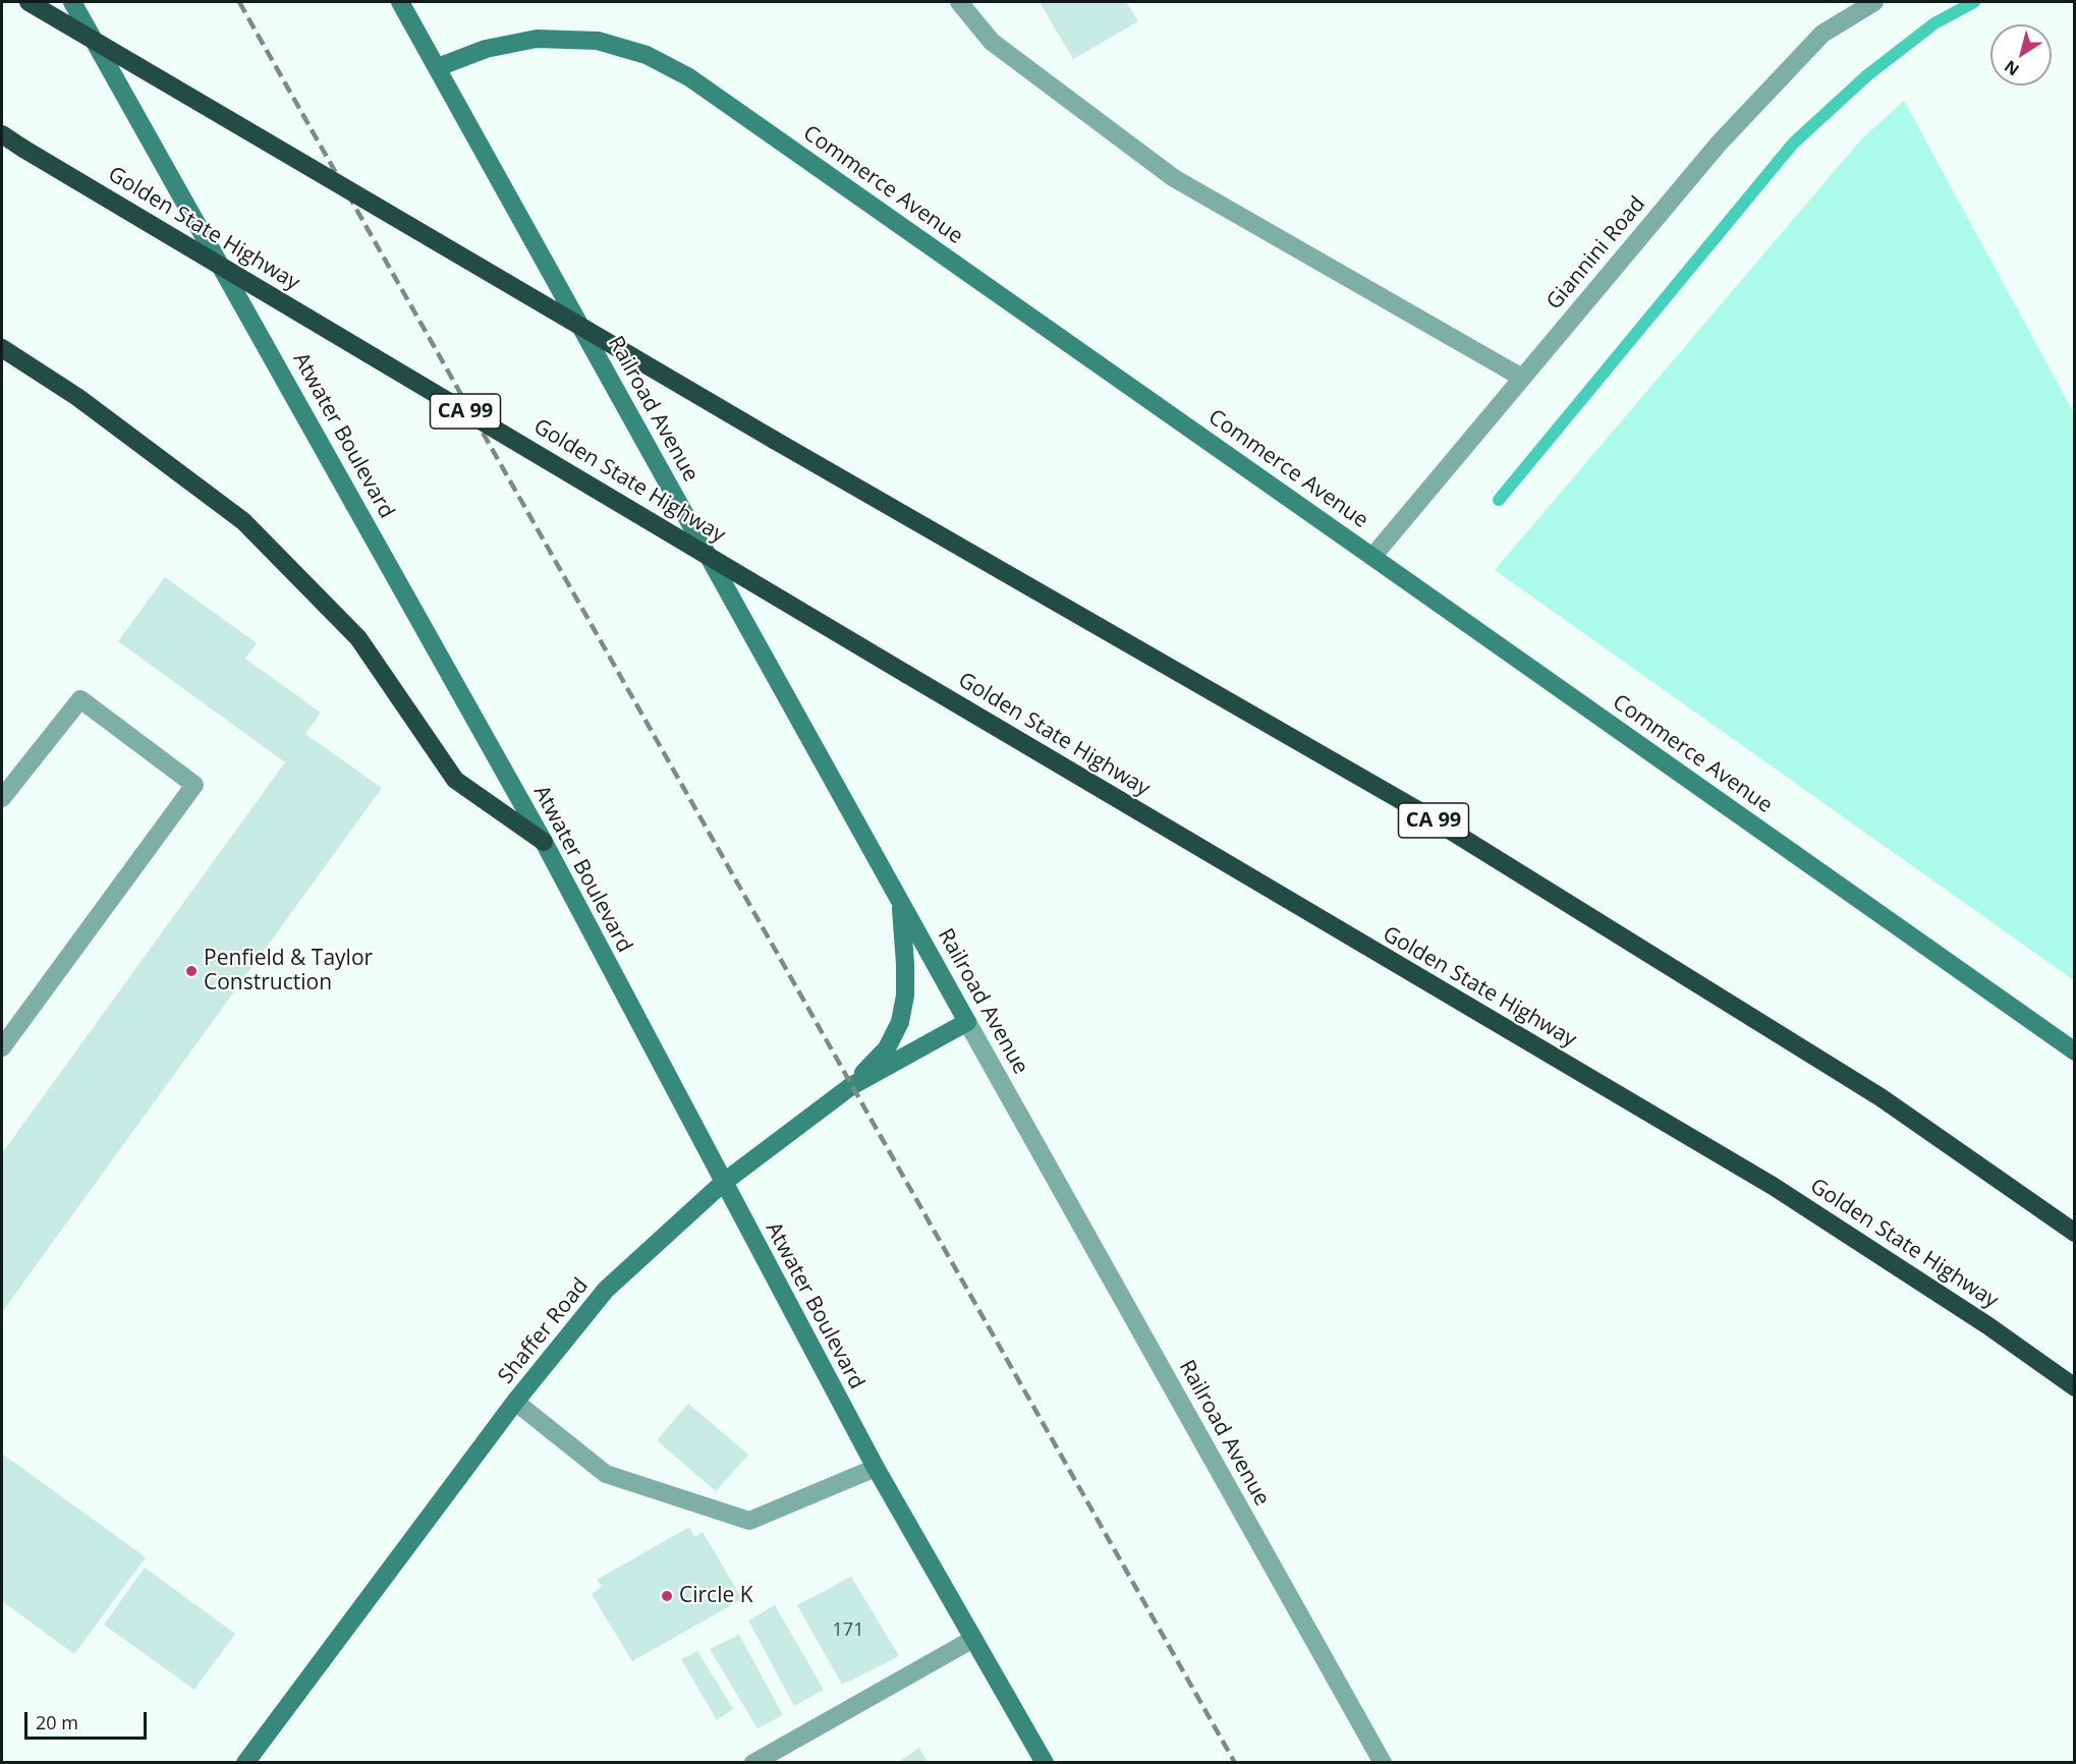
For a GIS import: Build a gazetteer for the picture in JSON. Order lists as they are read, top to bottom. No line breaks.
{"streets":{"highway":["Golden State Highway","CA 99"],"street":["Commerce Avenue","Giannini Road","Railroad Avenue","Atwater Boulevard","Shaffer Road"]},"crossings":[["Commerce Avenue","Giannini Road"],["Commerce Avenue","Railroad Avenue"],["Railroad Avenue","Shaffer Road"],["Atwater Boulevard","Shaffer Road"]],"places":["Penfield & Taylor Construction","Circle K"],"house_numbers":["171"],"scale_bar":"20 m","north":"bottom left"}
